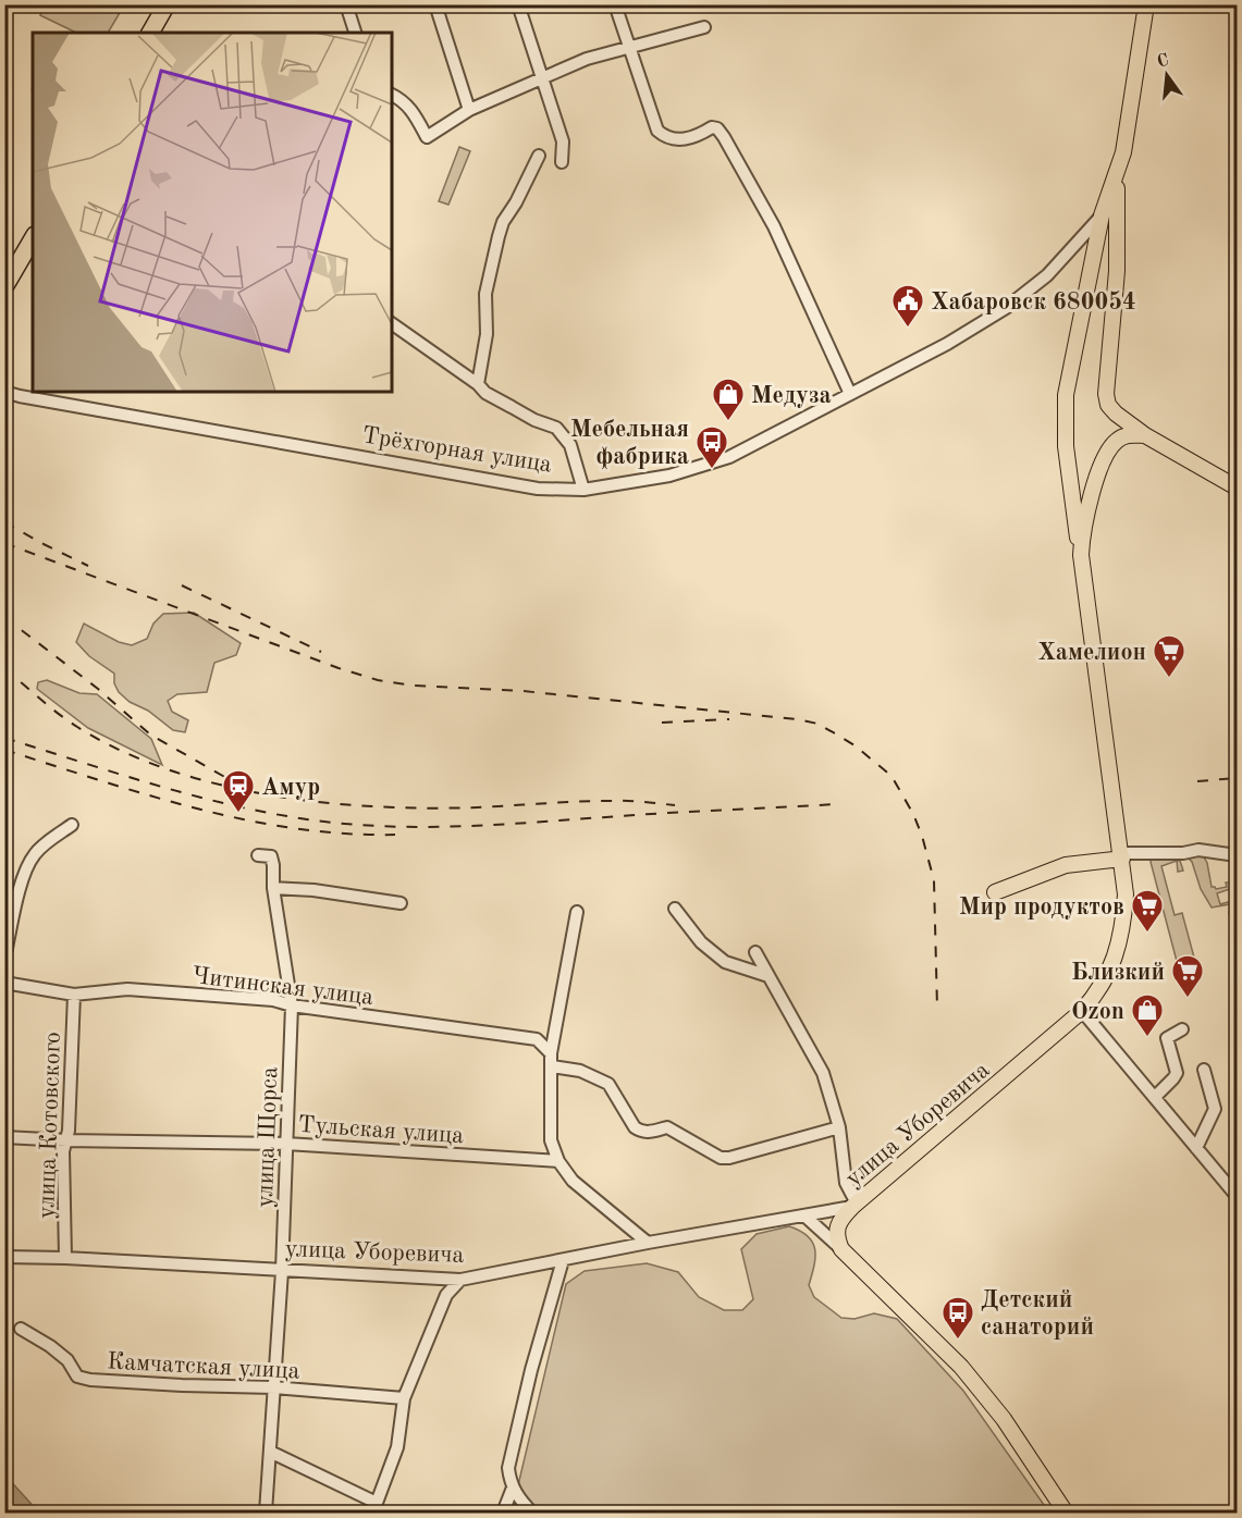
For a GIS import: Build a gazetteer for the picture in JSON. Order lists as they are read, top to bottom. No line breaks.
{"streets":{"main road":["улица Уборевича"],"street":["Трёхгорная улица","Читинская улица","улица Котовского","Тульская улица","улица Щорса","Камчатская улица"]},"crossings":[["Читинская улица","улица Котовского"],["Читинская улица","улица Щорса"],["улица Уборевича","улица Котовского"],["улица Уборевича","улица Щорса"],["улица Котовского","Тульская улица"],["Тульская улица","улица Щорса"],["улица Щорса","Камчатская улица"]],"places":{"public building":["Хабаровск 680054"],"shop":["Медуза","Ozon"],"bus stop":["Мебельная фабрика","Детский санаторий"],"supermarket":["Хамелион","Мир продуктов","Близкий"],"station":["Амур"]},"north":"top"}
